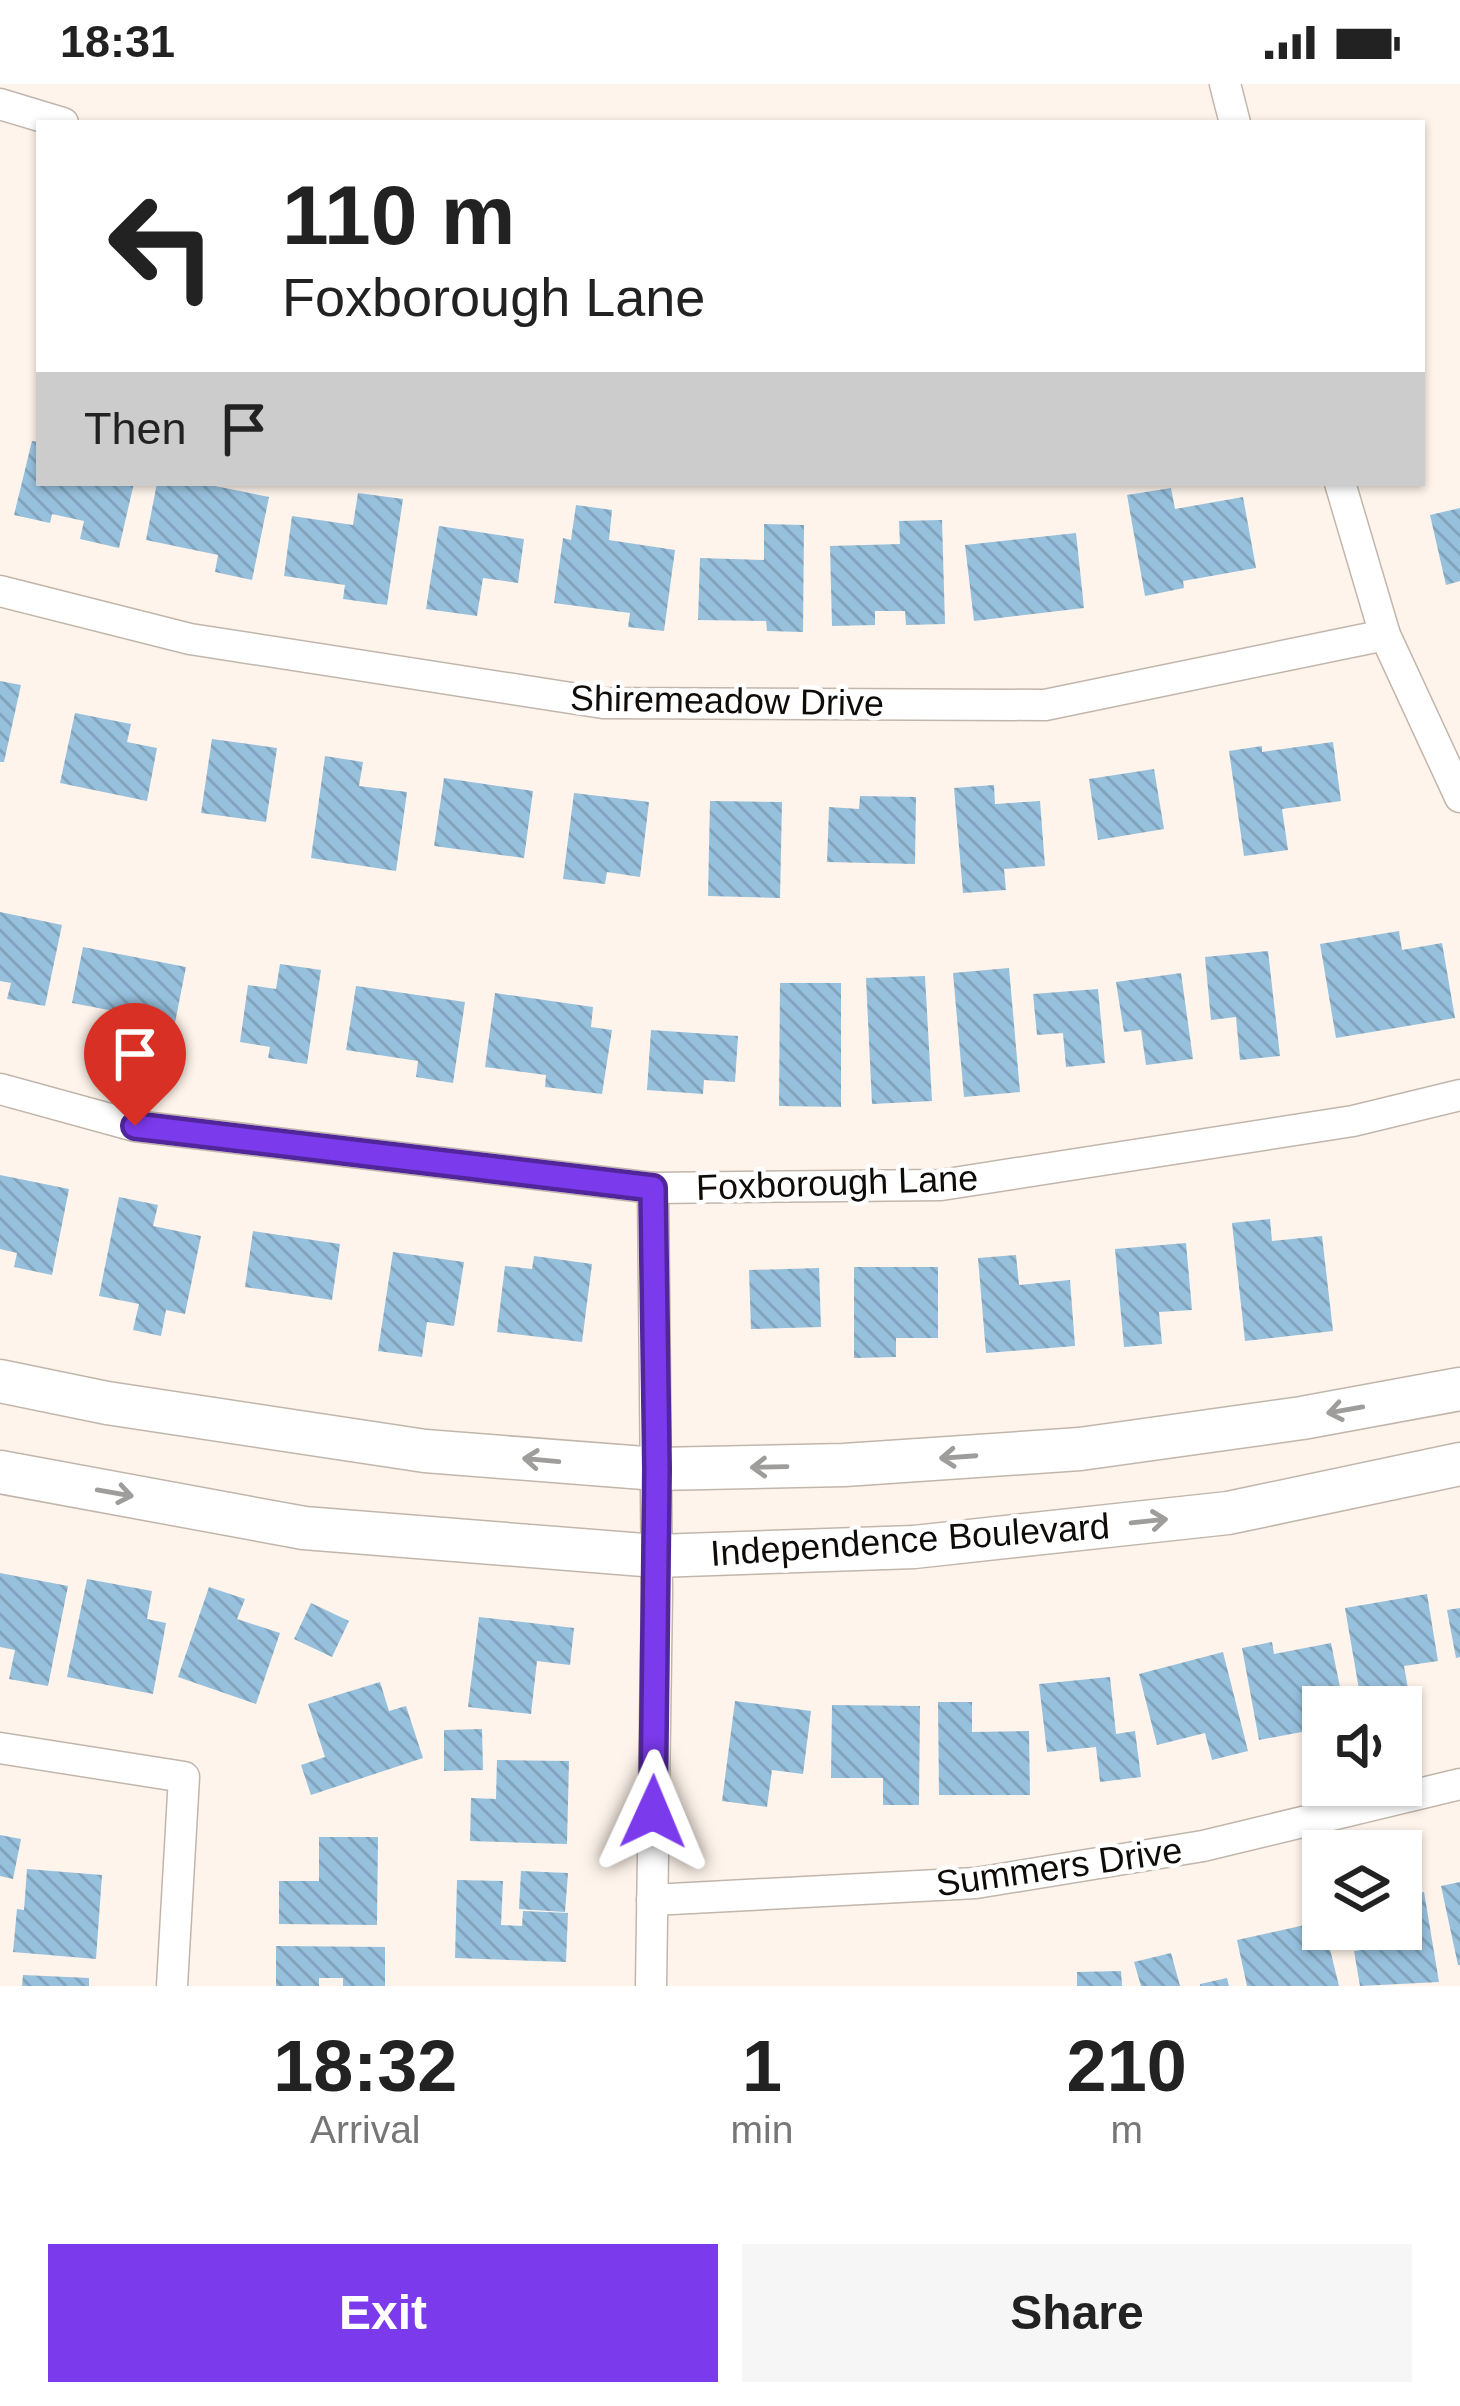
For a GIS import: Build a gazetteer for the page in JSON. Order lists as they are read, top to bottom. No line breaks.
{"streets":{"main road":["Independence Boulevard"],"street":["Shiremeadow Drive","Foxborough Lane","Summers Drive"]},"page":{"status":"18:31","turn":["110 m","Foxborough Lane"],"then":"Then","eta":["18:32","Arrival","1","min","210","m"],"buttons":["Exit","Share"]}}
